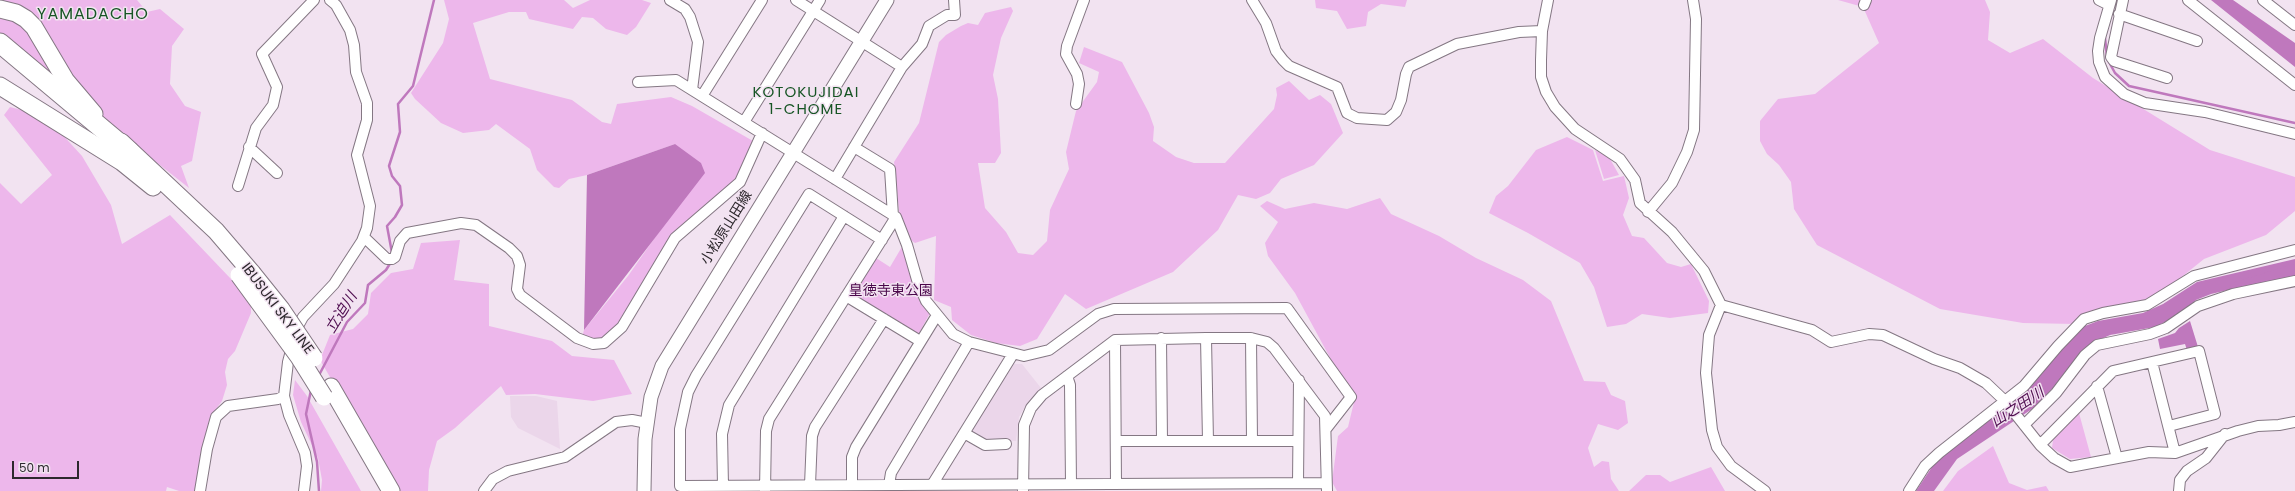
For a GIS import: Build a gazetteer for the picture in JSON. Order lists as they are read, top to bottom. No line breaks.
{"streets":{"main road":["IBUSUKI SKY LINE"],"street":["小松原山田線"]},"districts":["YAMADACHO","KOTOKUJIDAI 1-CHOME"],"water":["立迫川","山之田川"],"parks":["皇徳寺東公園"],"scale_bar":"50 m"}
